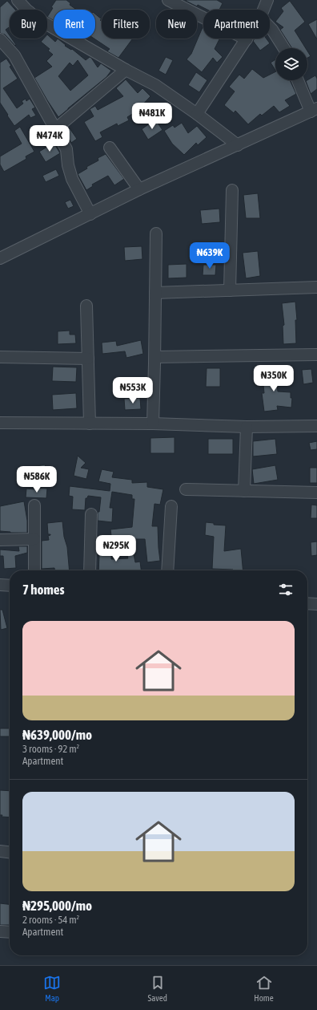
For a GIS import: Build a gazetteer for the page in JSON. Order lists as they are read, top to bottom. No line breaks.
{"page":{"chip":["Buy","Rent","Filters","New","Apartment"],"price":["₦481K","₦474K","₦639K","₦350K","₦553K","₦586K","₦295K"],"heading":"7 homes","list":[{"name":"₦639,000/mo","note":"3 rooms · 92 m² · Apartment"},{"name":"₦295,000/mo","note":"2 rooms · 54 m² · Apartment"}],"tabs":["Map","Saved","Home"]}}
